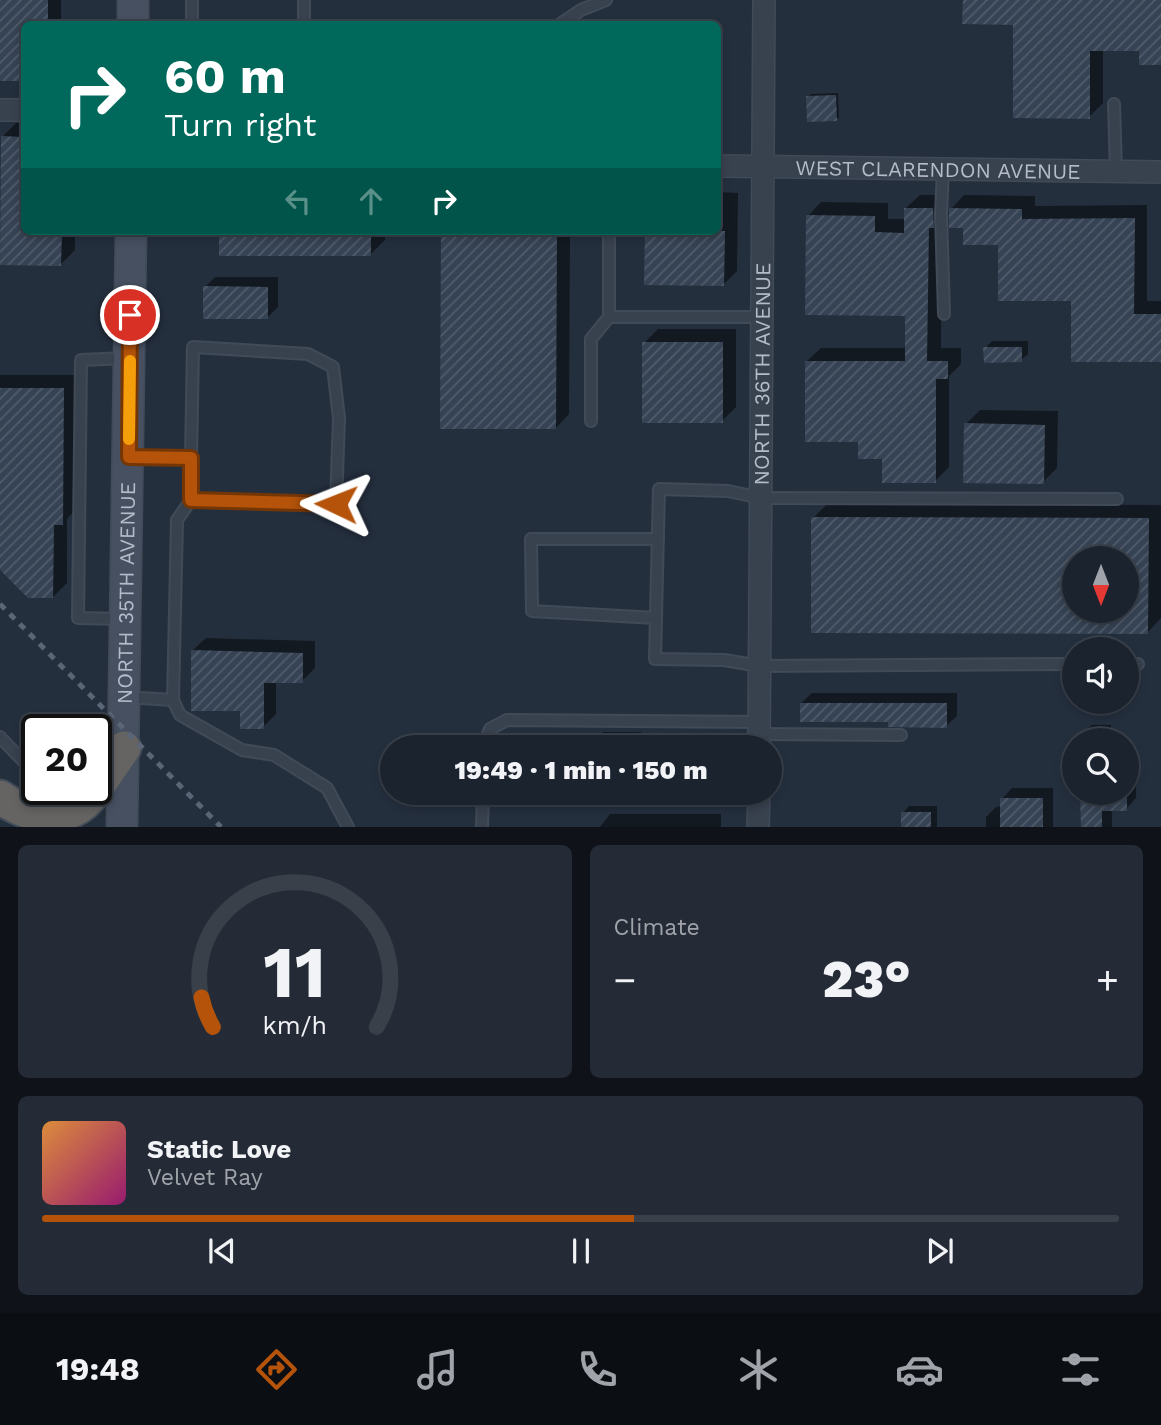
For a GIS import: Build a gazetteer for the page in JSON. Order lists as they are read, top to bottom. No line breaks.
{"streets":{"main road":["NORTH 35TH AVENUE"],"street":["WEST CLARENDON AVENUE","NORTH 36TH AVENUE"]},"crossings":[["WEST CLARENDON AVENUE","NORTH 36TH AVENUE"]],"north":"bottom","page":{"turn":["60 m","Turn right"],"limit":"20","trip":"19:49 · 1 min · 150 m","tile":"Climate","heat":["−","23°","+"],"song":["Static Love","Velvet Ray"],"tabs":"19:48","gauge":["11","km/h"]}}
